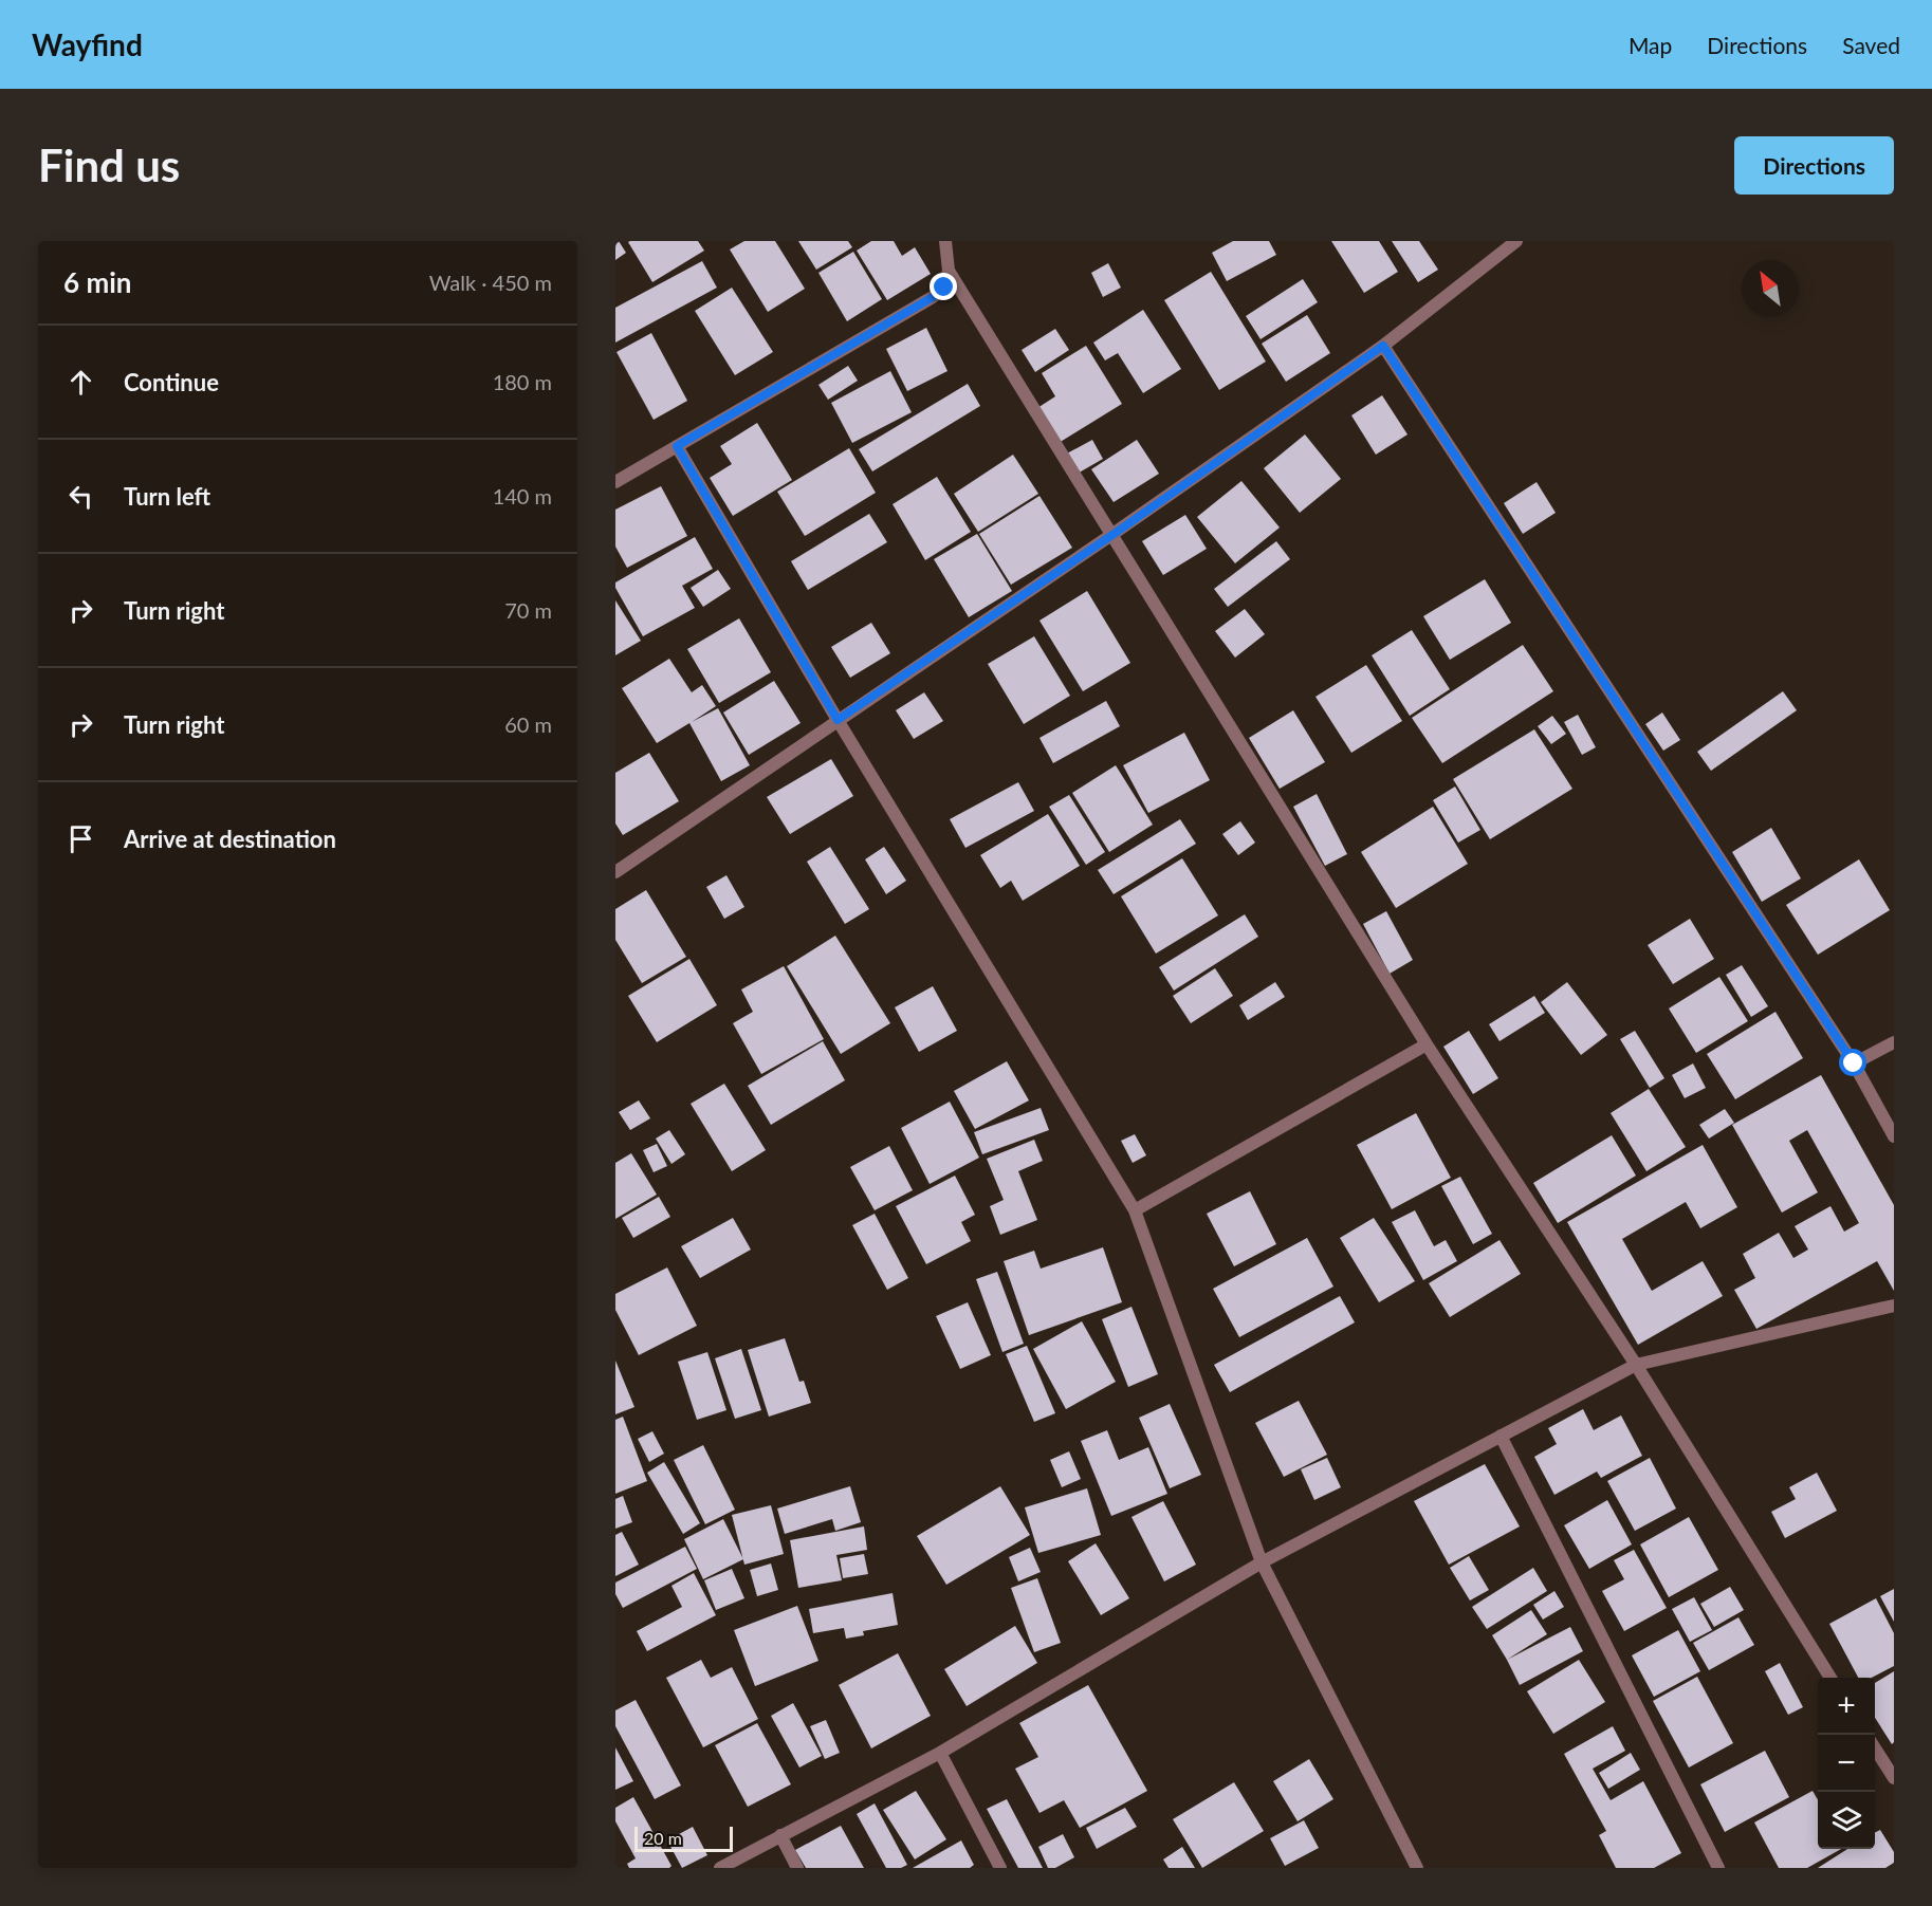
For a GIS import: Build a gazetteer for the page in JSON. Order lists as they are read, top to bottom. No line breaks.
{"scale_bar":"20 m","north":"top left","page":{"header":"Wayfind","nav":["Map","Directions","Saved"],"buttons":"Directions","title":"Find us","heading":["6 min","Walk · 450 m"],"list":[["Continue","180 m"],["Turn left","140 m"],["Turn right","70 m"],["Turn right","60 m"],"Arrive at destination"],"map_buttons":["+","−"],"scale":"20 m"}}
